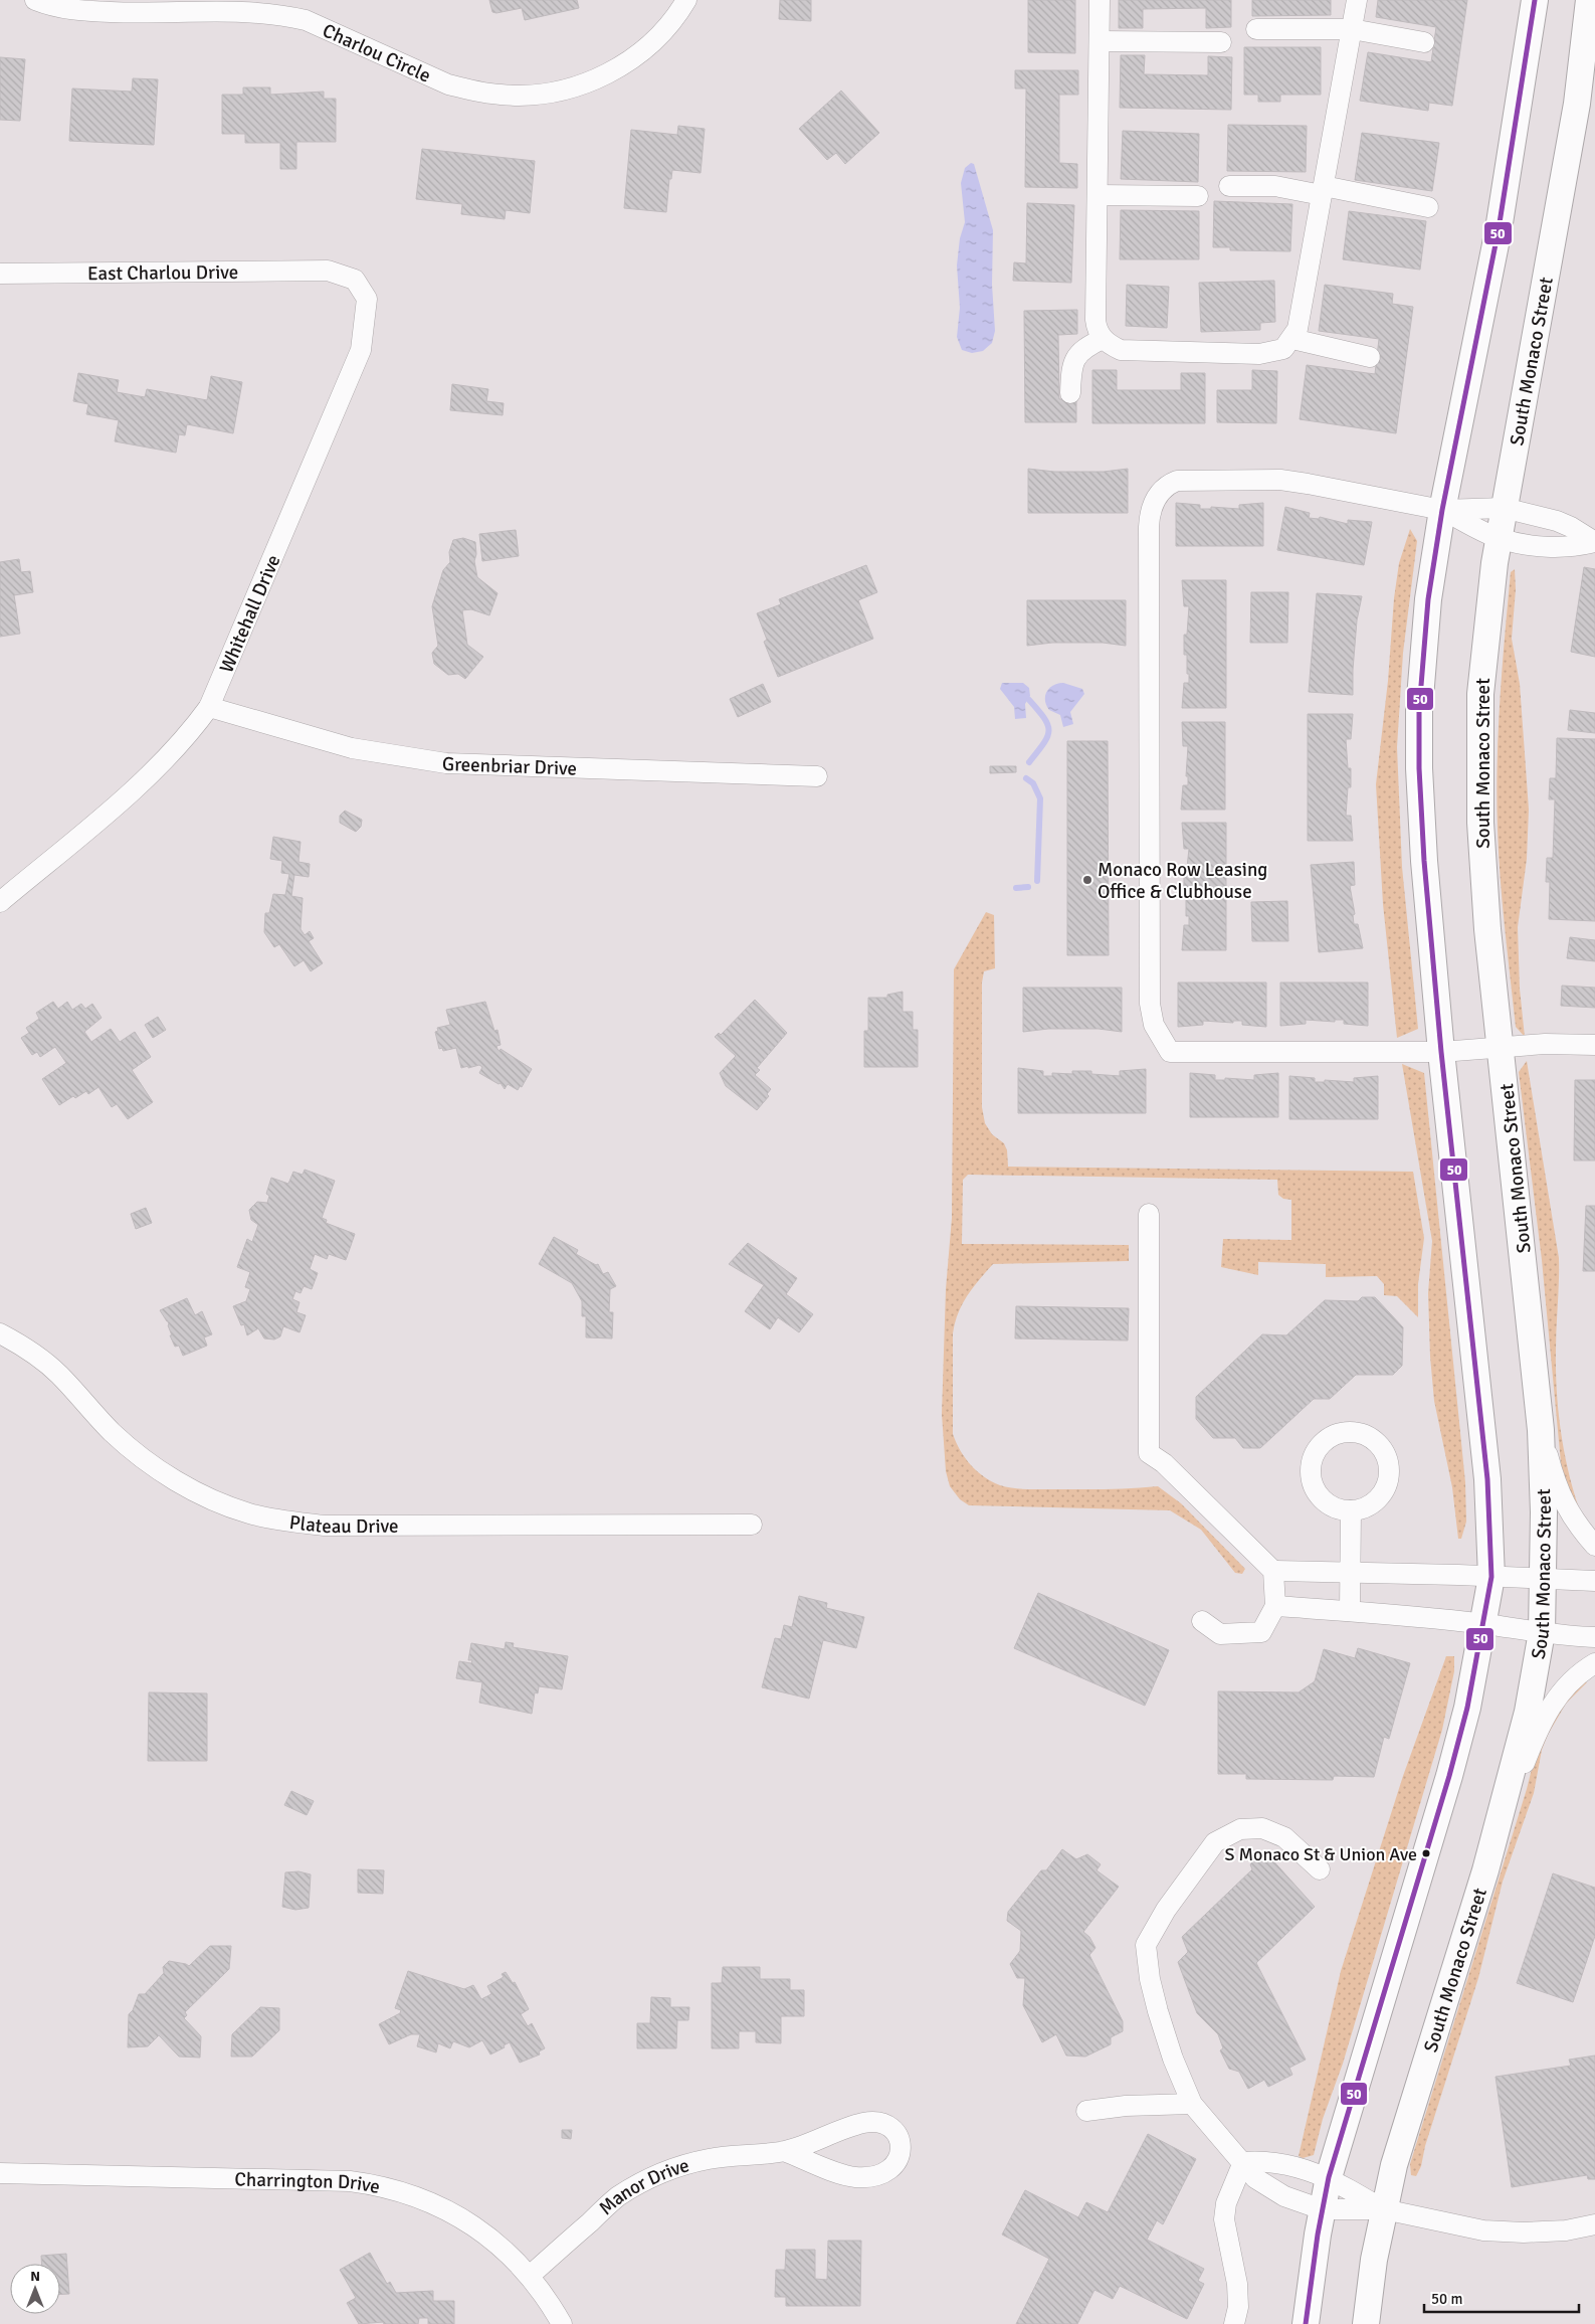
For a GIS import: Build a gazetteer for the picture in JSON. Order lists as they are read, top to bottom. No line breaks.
{"streets":{"main road":["South Monaco Street"],"street":["Charlou Circle","East Charlou Drive","Whitehall Drive","Greenbriar Drive","Plateau Drive","Charrington Drive","Manor Drive"]},"crossings":[["East Charlou Drive","Whitehall Drive"],["Whitehall Drive","Greenbriar Drive"],["Charrington Drive","Manor Drive"]],"places":["Monaco Row Leasing Office & Clubhouse","S Monaco St & Union Ave"],"lines":["transit line 50"],"scale_bar":"50 m","north":"top"}
